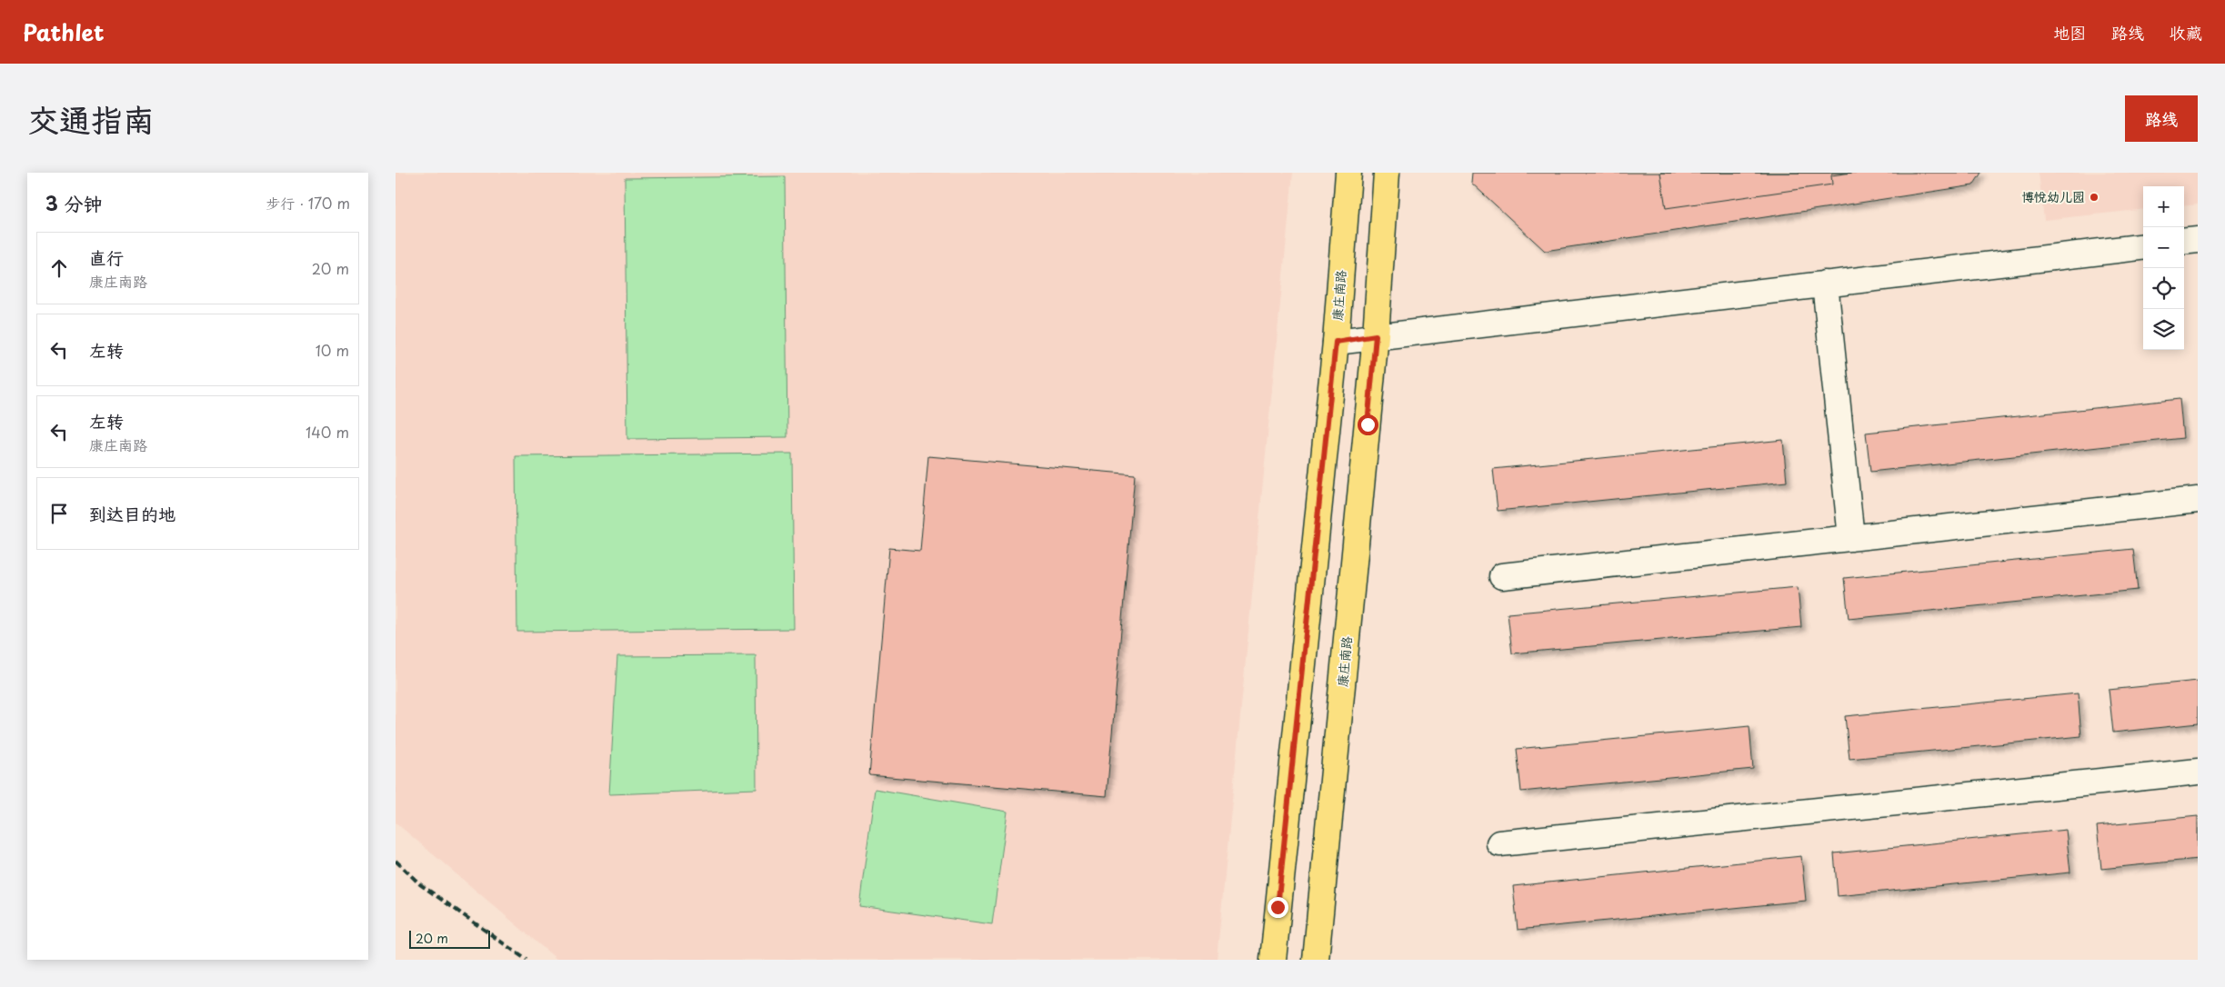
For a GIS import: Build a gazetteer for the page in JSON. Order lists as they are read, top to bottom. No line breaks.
{"streets":{"main road":["康庄南路"]},"places":["博悦幼儿园"],"scale_bar":"20 m","page":{"header":"Pathlet","nav":["地图","路线","收藏"],"title":"交通指南","buttons":"路线","heading":["3 分钟","步行 · 170 m"],"map_buttons":["+","−"],"list":[["直行","康庄南路","20 m"],["左转","10 m"],["左转","康庄南路","140 m"],"到达目的地"],"scale":"20 m"}}
